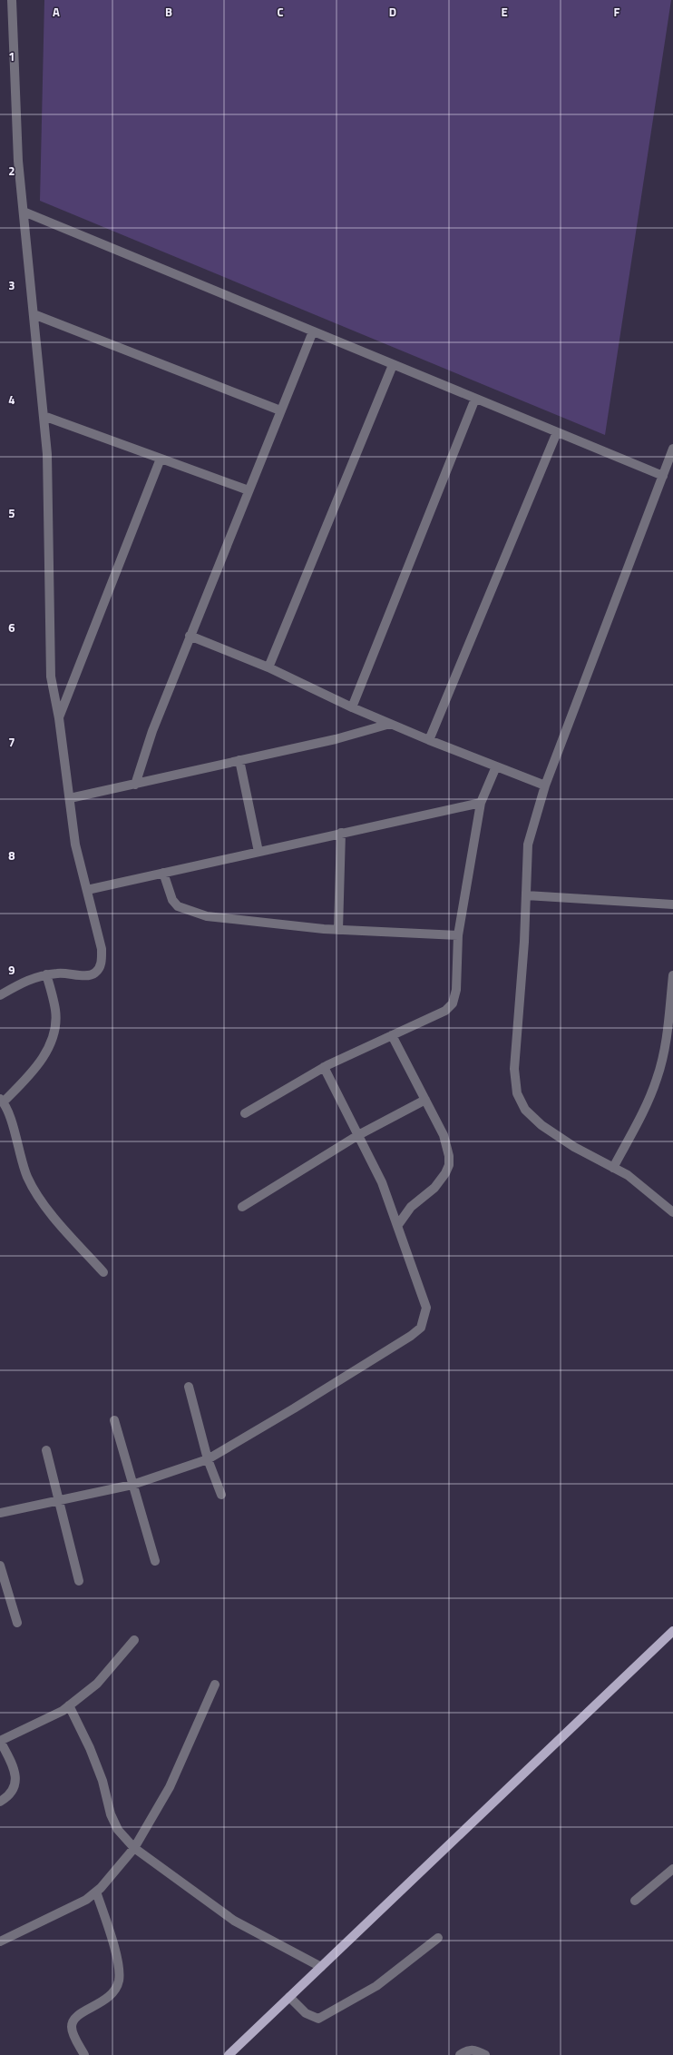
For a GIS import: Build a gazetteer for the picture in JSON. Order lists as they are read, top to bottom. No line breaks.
{"grid":{"columns":["A","B","C","D","E","F"],"rows":["1","2","3","4","5","6","7","8","9"]}}
